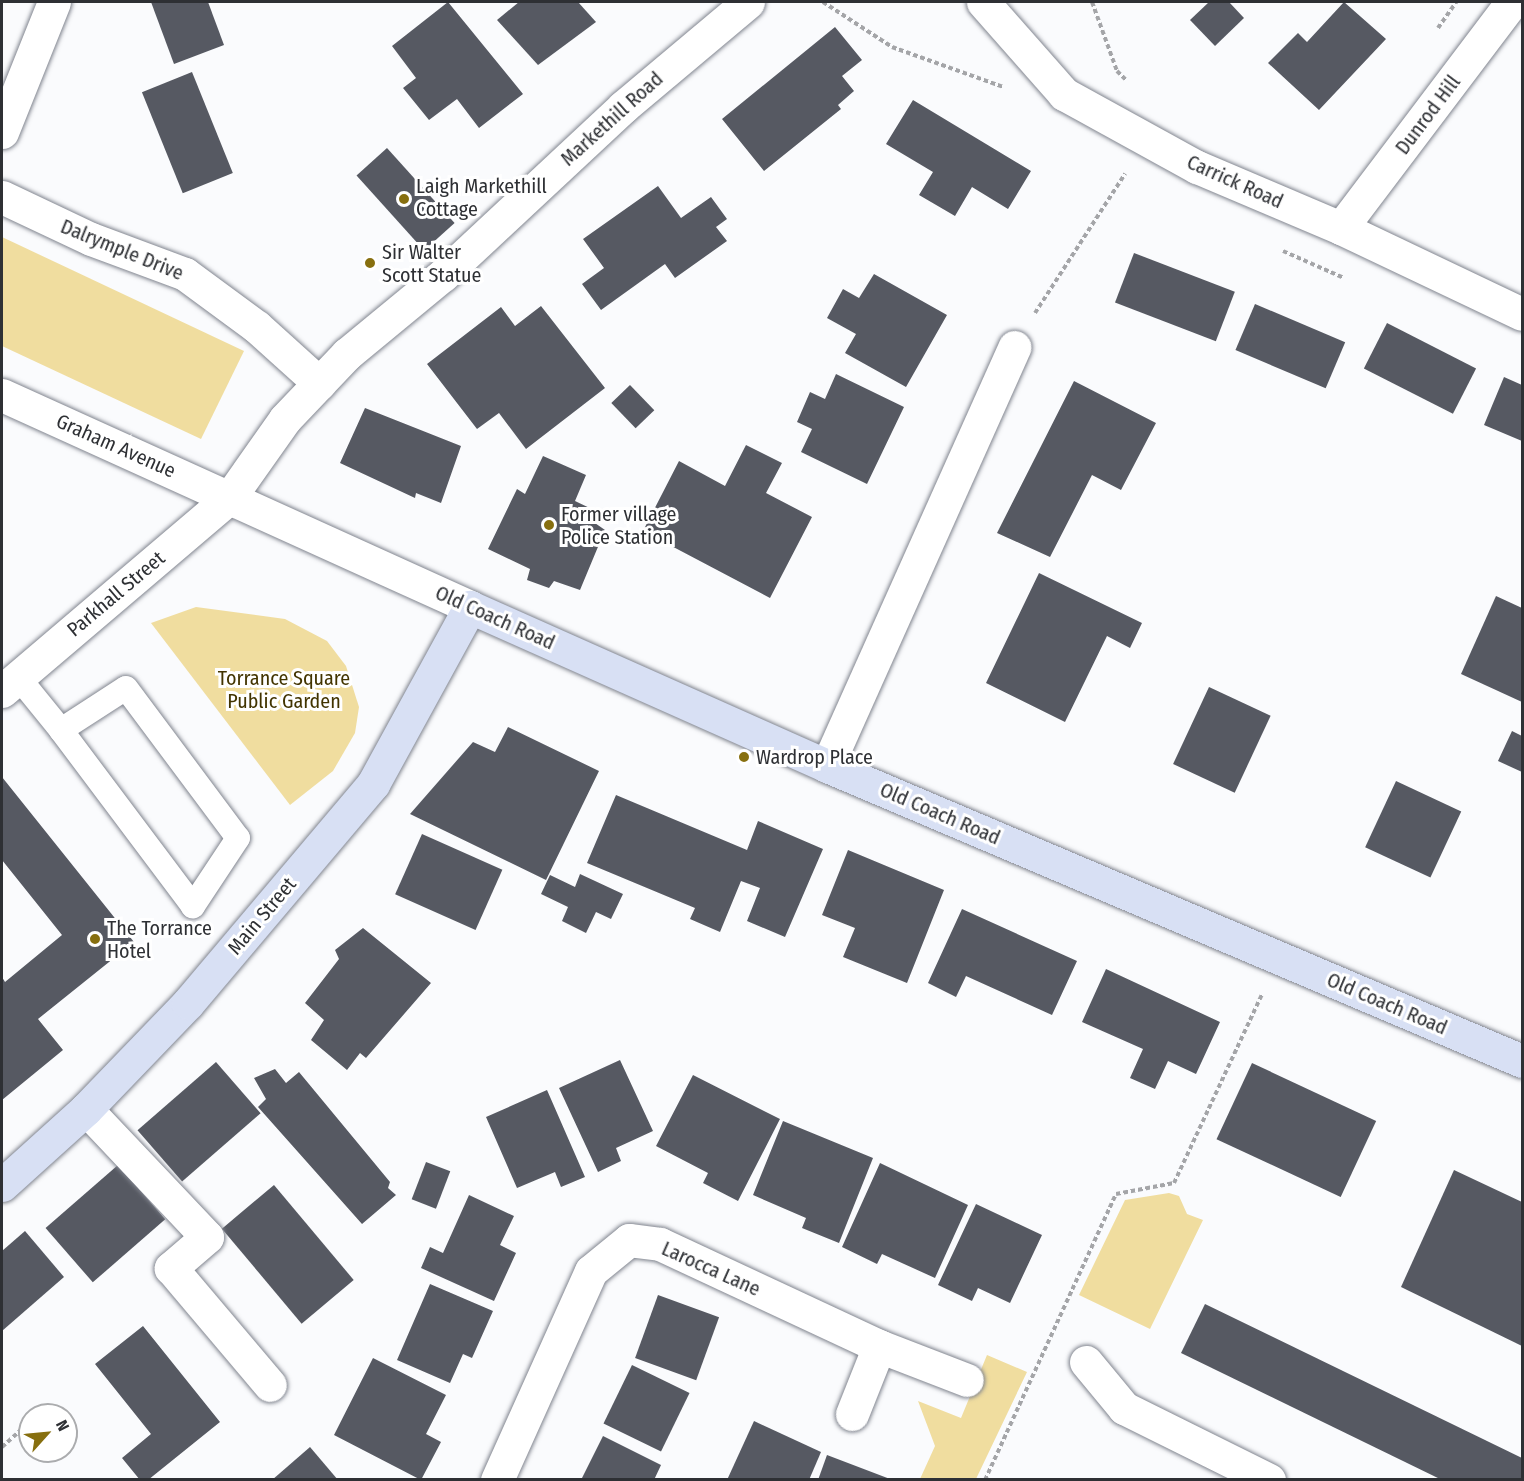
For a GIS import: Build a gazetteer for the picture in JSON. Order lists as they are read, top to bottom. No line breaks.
{"streets":{"street":["Dunrod Hill","Markethill Road","Carrick Road","Dalrymple Drive","Graham Avenue","Parkhall Street","Old Coach Road","Main Street","Larocca Lane"]},"crossings":[["Dunrod Hill","Carrick Road"],["Markethill Road","Dalrymple Drive"],["Markethill Road","Graham Avenue"],["Markethill Road","Parkhall Street"],["Markethill Road","Old Coach Road"],["Graham Avenue","Parkhall Street"],["Graham Avenue","Old Coach Road"],["Parkhall Street","Old Coach Road"],["Old Coach Road","Main Street"]],"parks":["Torrance Square Public Garden"],"places":["Laigh Markethill Cottage","Sir Walter Scott Statue","Former village Police Station","Wardrop Place","The Torrance Hotel"],"north":"top right"}
